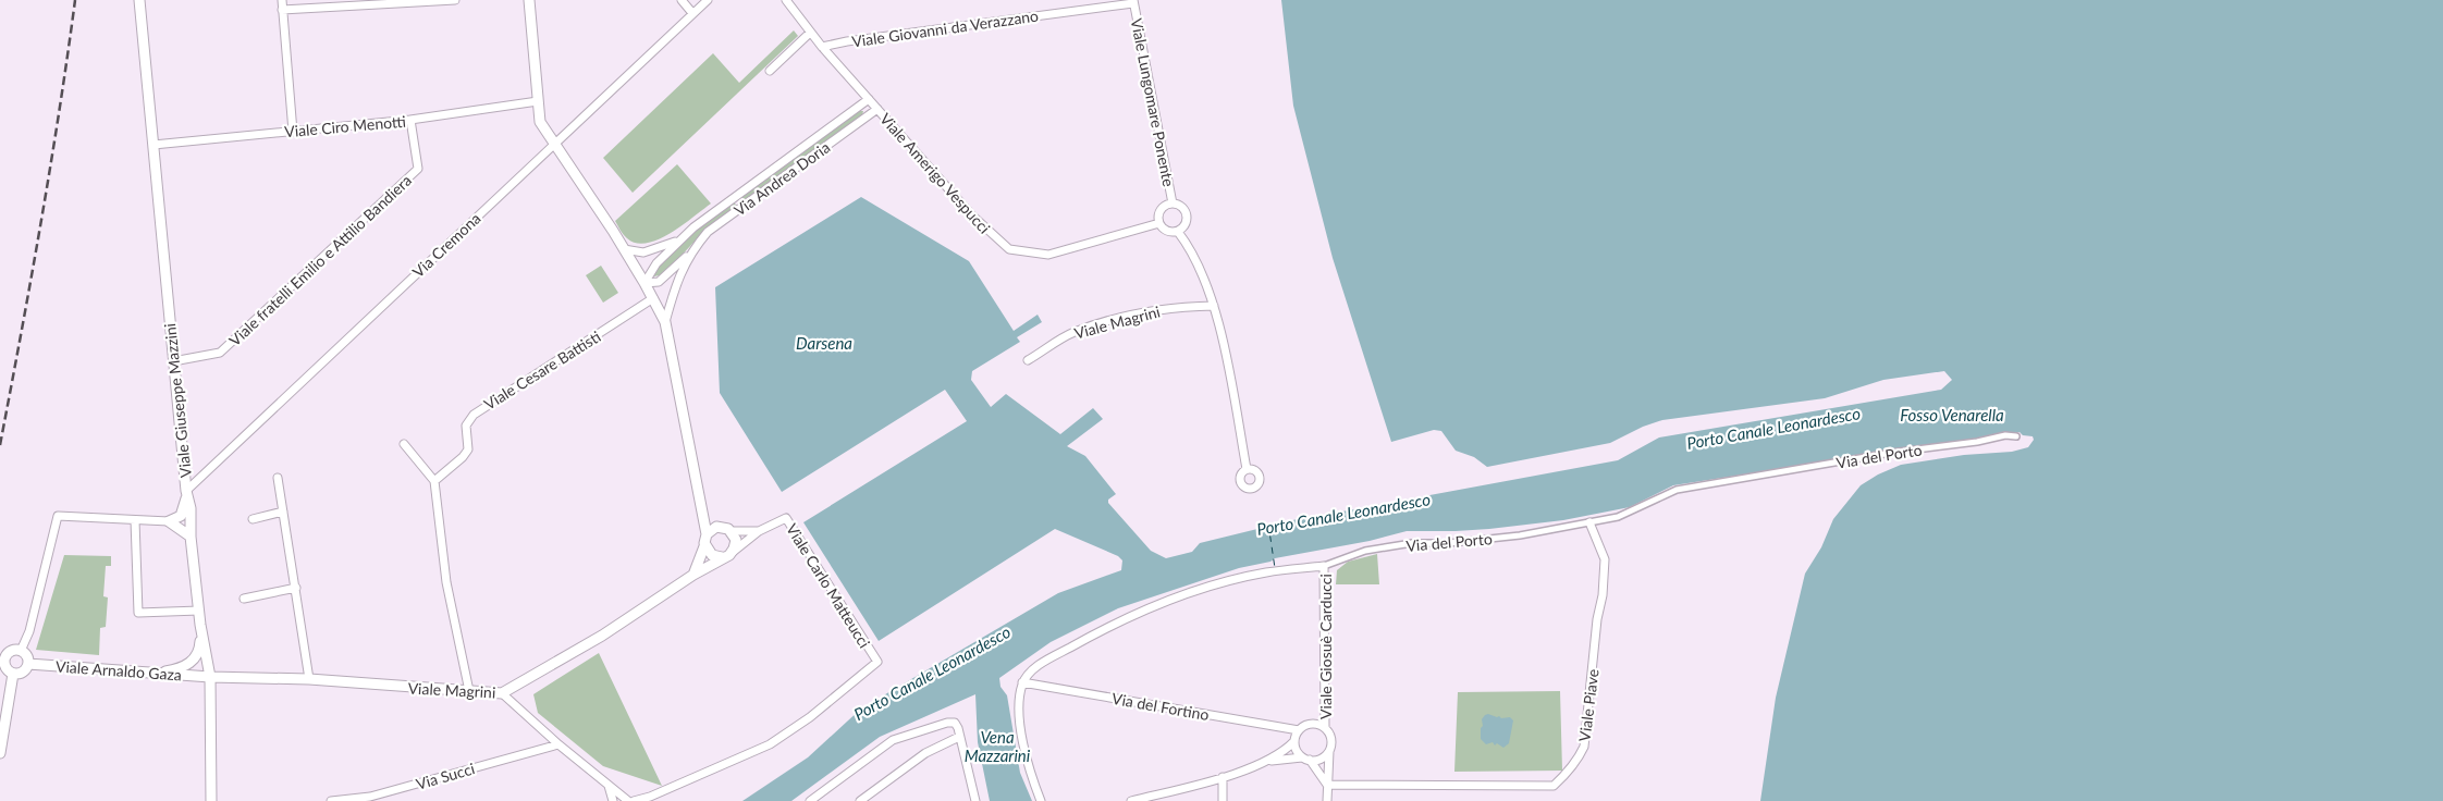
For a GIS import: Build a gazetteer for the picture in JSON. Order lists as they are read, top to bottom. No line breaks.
{"streets":{"street":["Viale Giovanni da Verazzano","Viale Lungomare Ponente","Viale Ciro Menotti","Viale Amerigo Vespucci","Via Andrea Doria","Via Cremona","Viale fratelli Emilio e Attilio Bandiera","Viale Magrini","Viale Cesare Battisti","Viale Giuseppe Mazzini","Via del Porto","Viale Carlo Matteucci","Viale Giosuè Carducci","Viale Arnaldo Gaza","Viale Piave","Via del Fortino","Via Succi"]},"crossings":[["Viale Giovanni da Verazzano","Viale Lungomare Ponente"],["Viale Giovanni da Verazzano","Viale Amerigo Vespucci"],["Viale Lungomare Ponente","Viale Amerigo Vespucci"],["Viale Ciro Menotti","Viale fratelli Emilio e Attilio Bandiera"],["Viale Ciro Menotti","Viale Giuseppe Mazzini"],["Viale Amerigo Vespucci","Via Andrea Doria"],["Via Cremona","Viale Giuseppe Mazzini"],["Viale fratelli Emilio e Attilio Bandiera","Viale Giuseppe Mazzini"],["Viale Magrini","Viale Giuseppe Mazzini"],["Viale Magrini","Viale Arnaldo Gaza"],["Viale Giuseppe Mazzini","Viale Arnaldo Gaza"],["Via del Porto","Viale Giosuè Carducci"],["Via del Porto","Viale Piave"],["Via del Porto","Via del Fortino"],["Viale Giosuè Carducci","Via del Fortino"]],"water":["Darsena","Fosso Venarella","Porto Canale Leonardesco","Vena Mazzarini"]}
